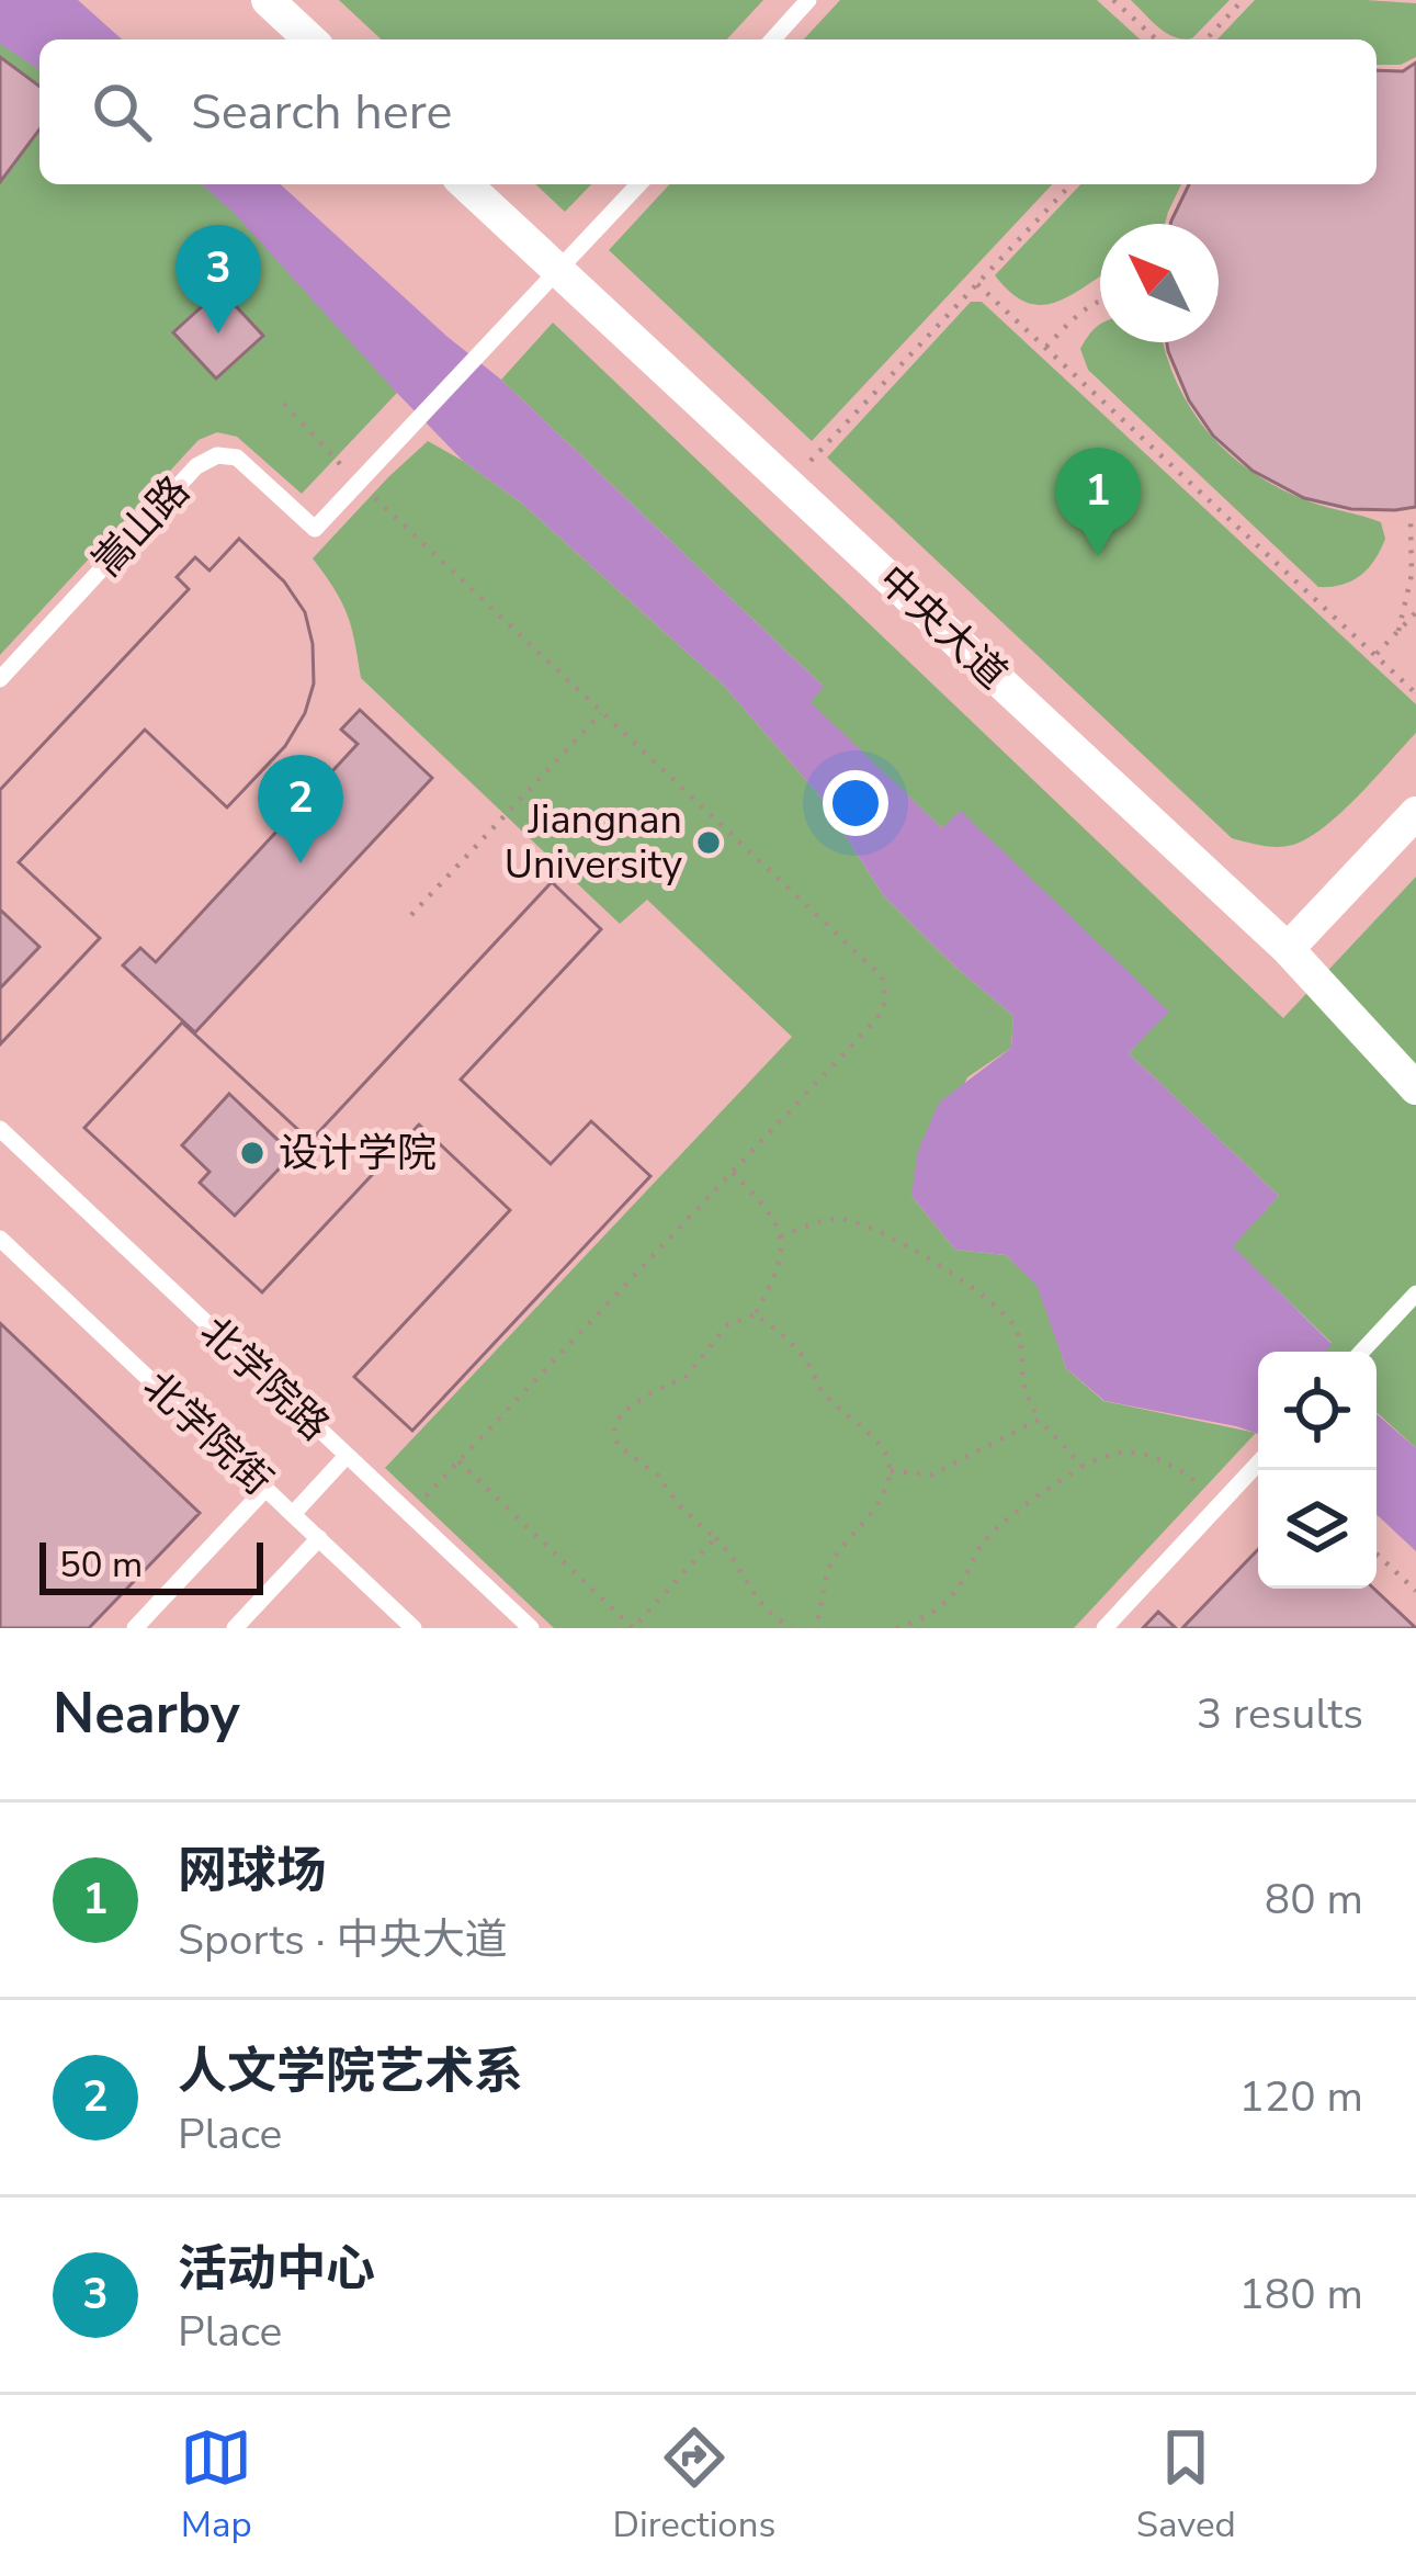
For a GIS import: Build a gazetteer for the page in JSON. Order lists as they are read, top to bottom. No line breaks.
{"streets":{"street":["中央大道"],"lane":["嵩山路","北学院路","北学院街"]},"crossings":[["嵩山路","中央大道"]],"places":["Jiangnan University","设计学院"],"scale_bar":"50 m","north":"top left","page":{"search":"Search here","pins":["3","1","2"],"scale":"50 m","heading":["Nearby","3 results"],"list":[{"mark":"1","name":"网球场","note":"Sports · 中央大道","value":"80 m"},{"mark":"2","name":"人文学院艺术系","note":"Place","value":"120 m"},{"mark":"3","name":"活动中心","note":"Place","value":"180 m"}],"nav":["Map","Directions","Saved"]}}
